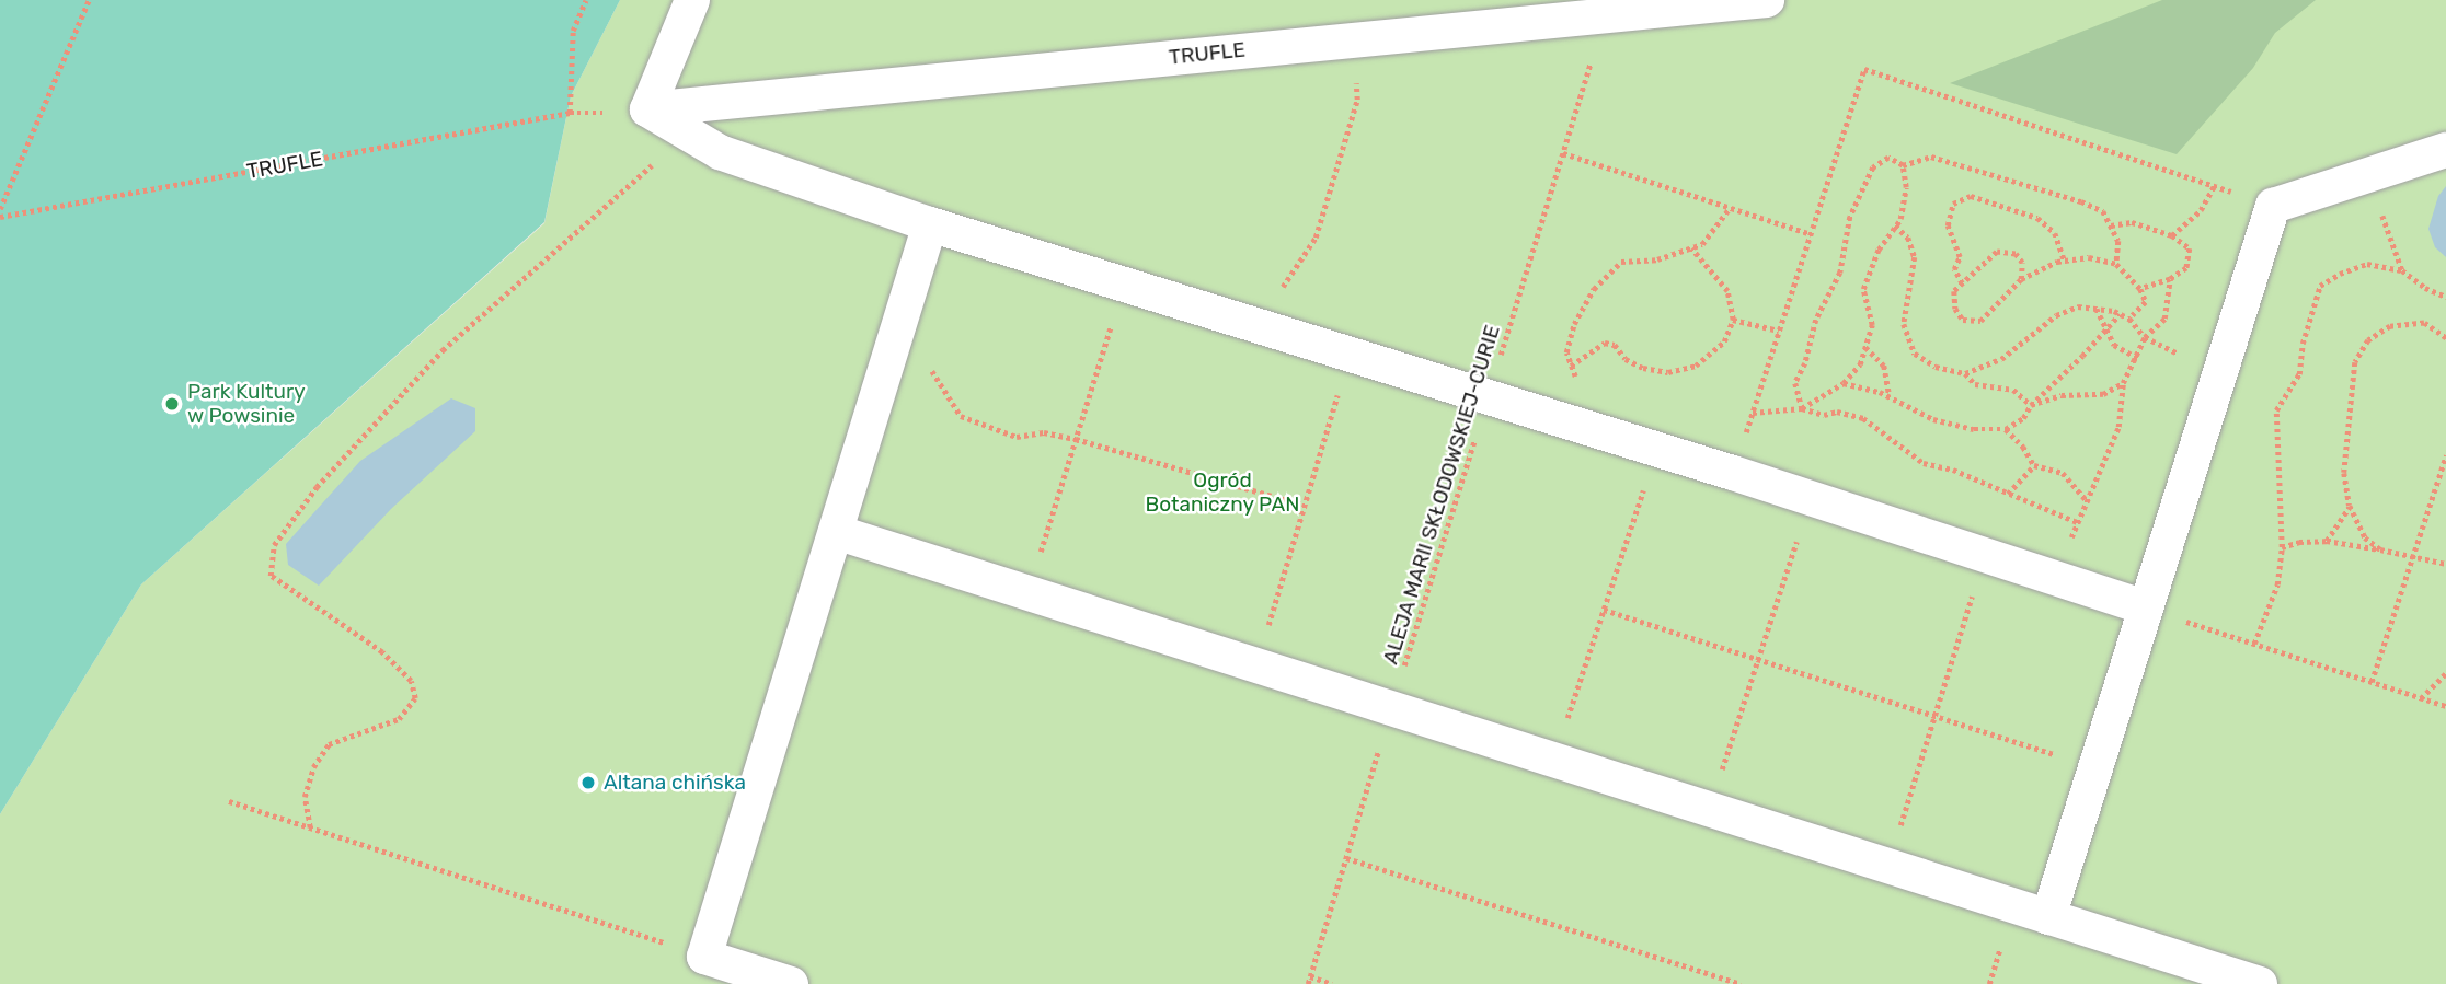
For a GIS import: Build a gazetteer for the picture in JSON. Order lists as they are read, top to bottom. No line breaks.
{"streets":{"street":["TRUFLE"],"path":["ALEJA MARII SKŁODOWSKIEJ-CURIE"]},"crossings":[["TRUFLE","ALEJA MARII SKŁODOWSKIEJ-CURIE"]],"parks":["Ogród Botaniczny PAN"],"places":["Park Kultury w Powsinie","Altana chińska"]}
